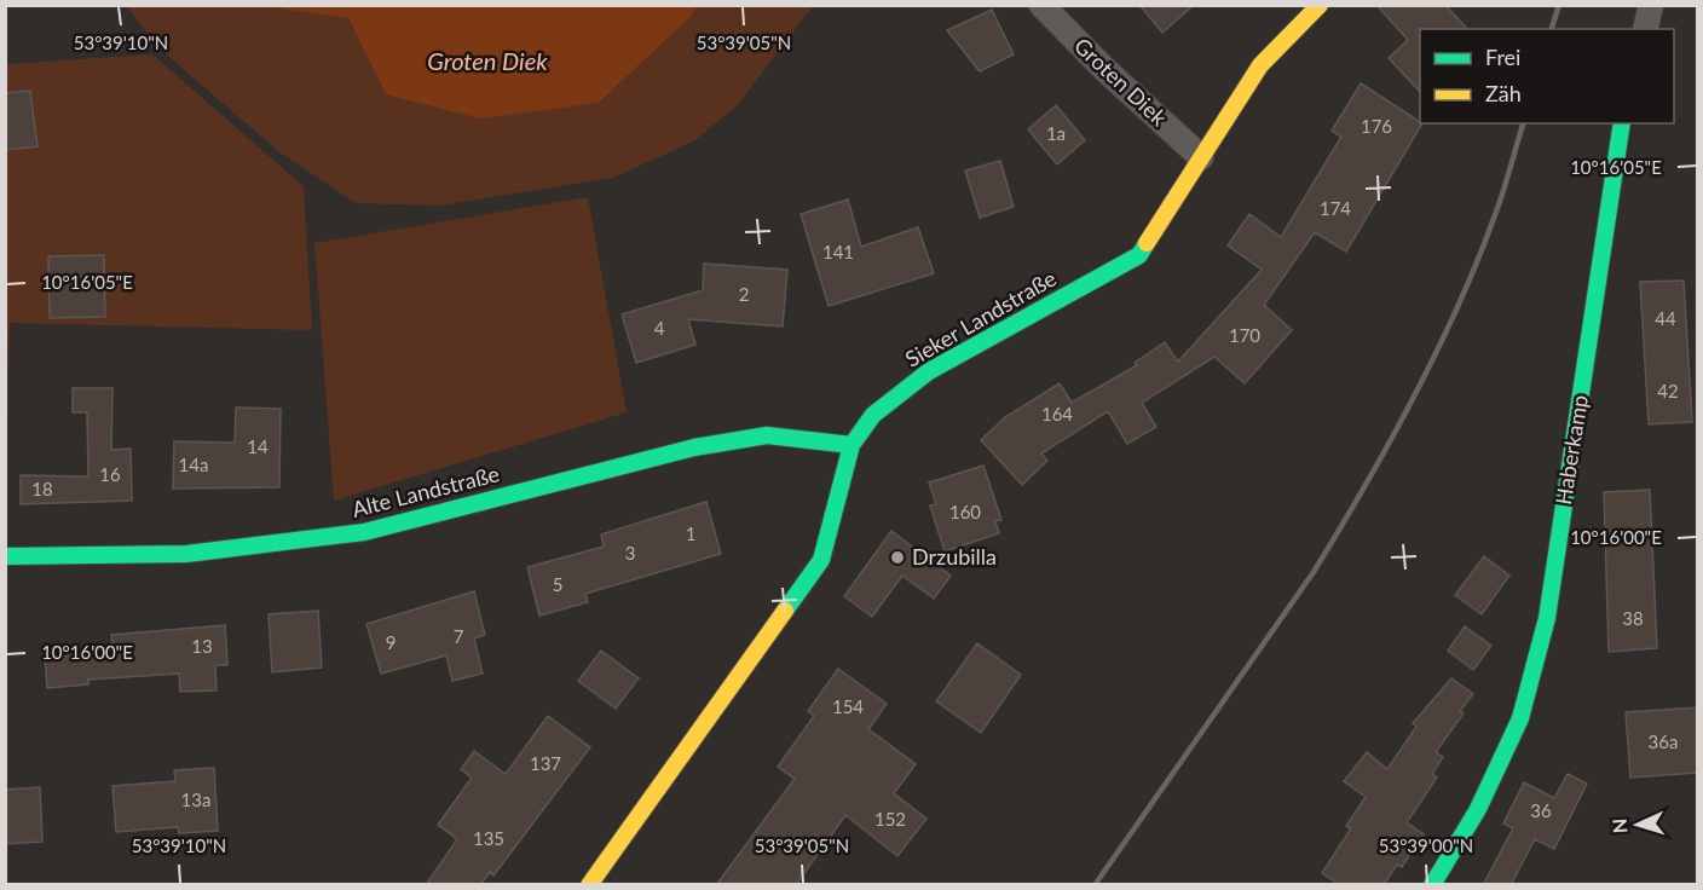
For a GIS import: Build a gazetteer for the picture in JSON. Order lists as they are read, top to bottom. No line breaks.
{"streets":{"street":["Groten Diek","Sieker Landstraße","Haberkamp","Alte Landstraße"]},"crossings":[["Groten Diek","Sieker Landstraße"],["Sieker Landstraße","Alte Landstraße"]],"water":["Groten Diek"],"places":["Drzubilla"],"house_numbers":["176","1a","174","141","2","44","4","170","42","164","14","14a","16","18","160","1","3","5","38","7","9","13","154","36a","137","13a","36","152","135"],"legend":["Frei","Zäh"],"north":"left","coordinates":["53°39'10\"N","53°39'05\"N","10°16'05\"E","10°16'00\"E","53°39'00\"N"]}
